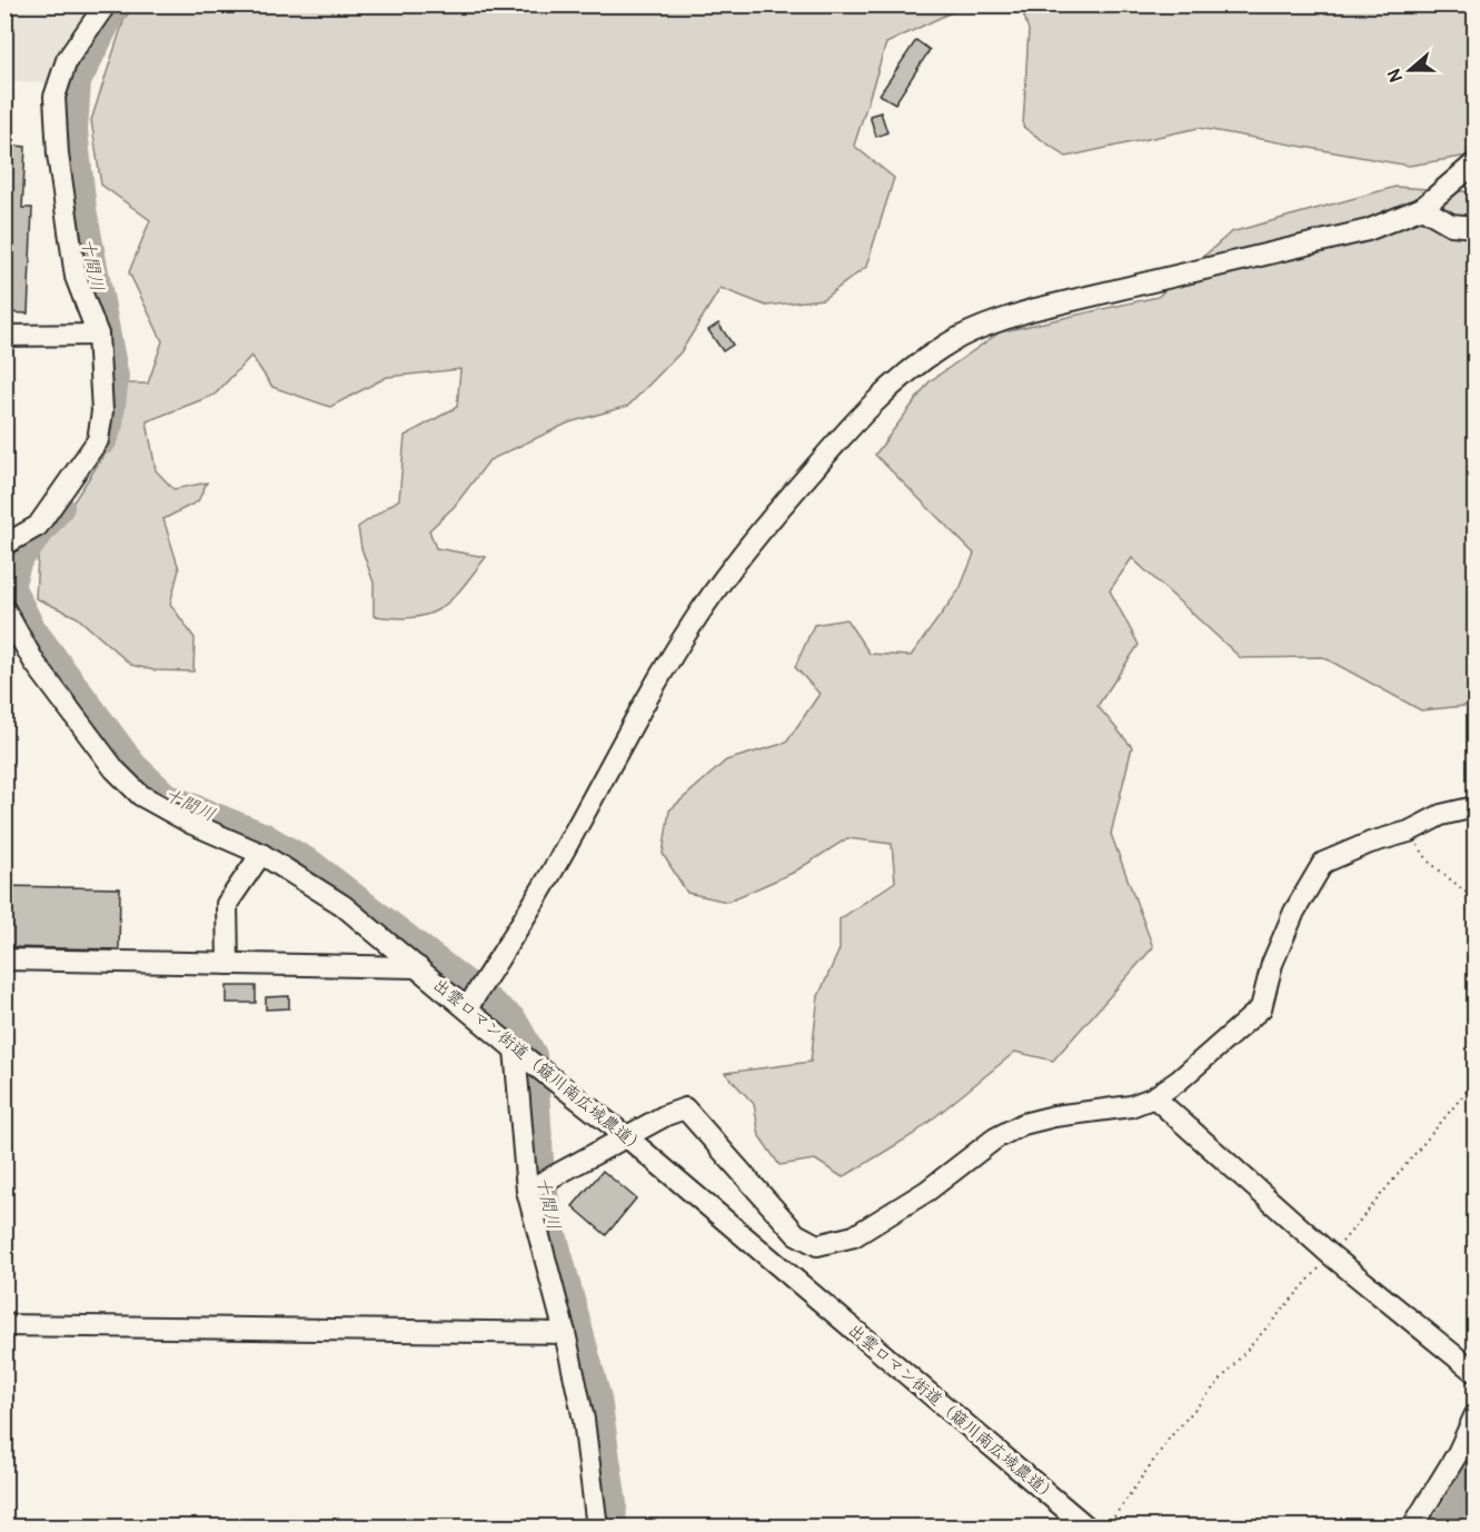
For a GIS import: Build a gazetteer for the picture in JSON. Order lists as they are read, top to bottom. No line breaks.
{"streets":{"street":["出雲ロマン街道（簸川南広域農道）"]},"water":["十間川"],"north":"left"}
